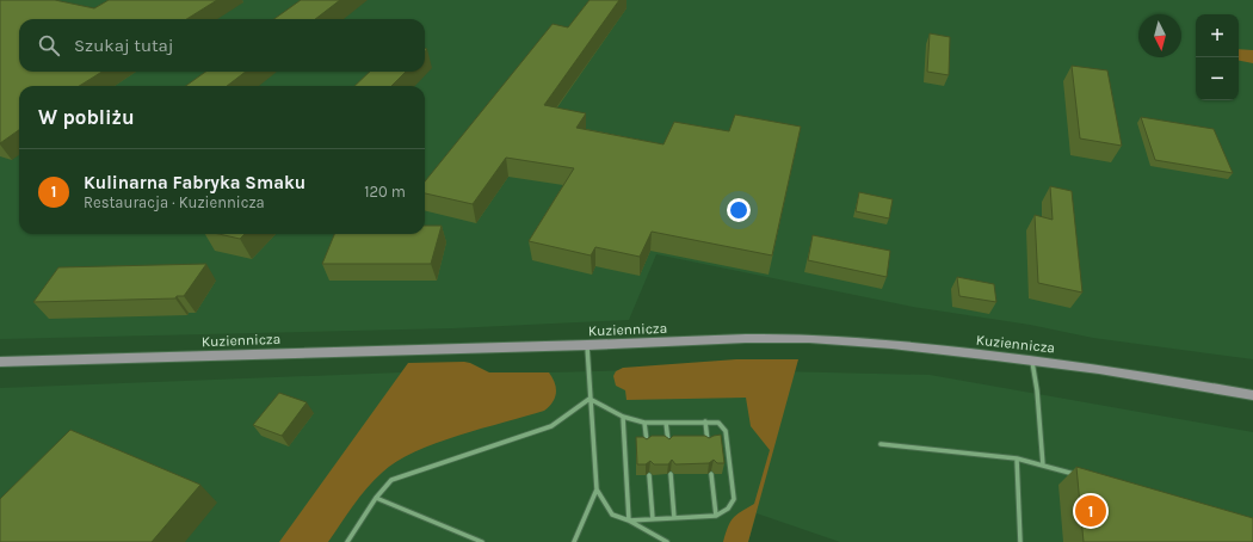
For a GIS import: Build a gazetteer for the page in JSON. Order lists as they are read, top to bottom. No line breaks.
{"streets":{"main road":["Kuziennicza"]},"north":"bottom","page":{"map_buttons":["+","−"],"search":"Szukaj tutaj","heading":"W pobliżu","list":[{"mark":"1","name":"Kulinarna Fabryka Smaku","note":"Restauracja · Kuziennicza","value":"120 m"}],"pins":"1"}}
